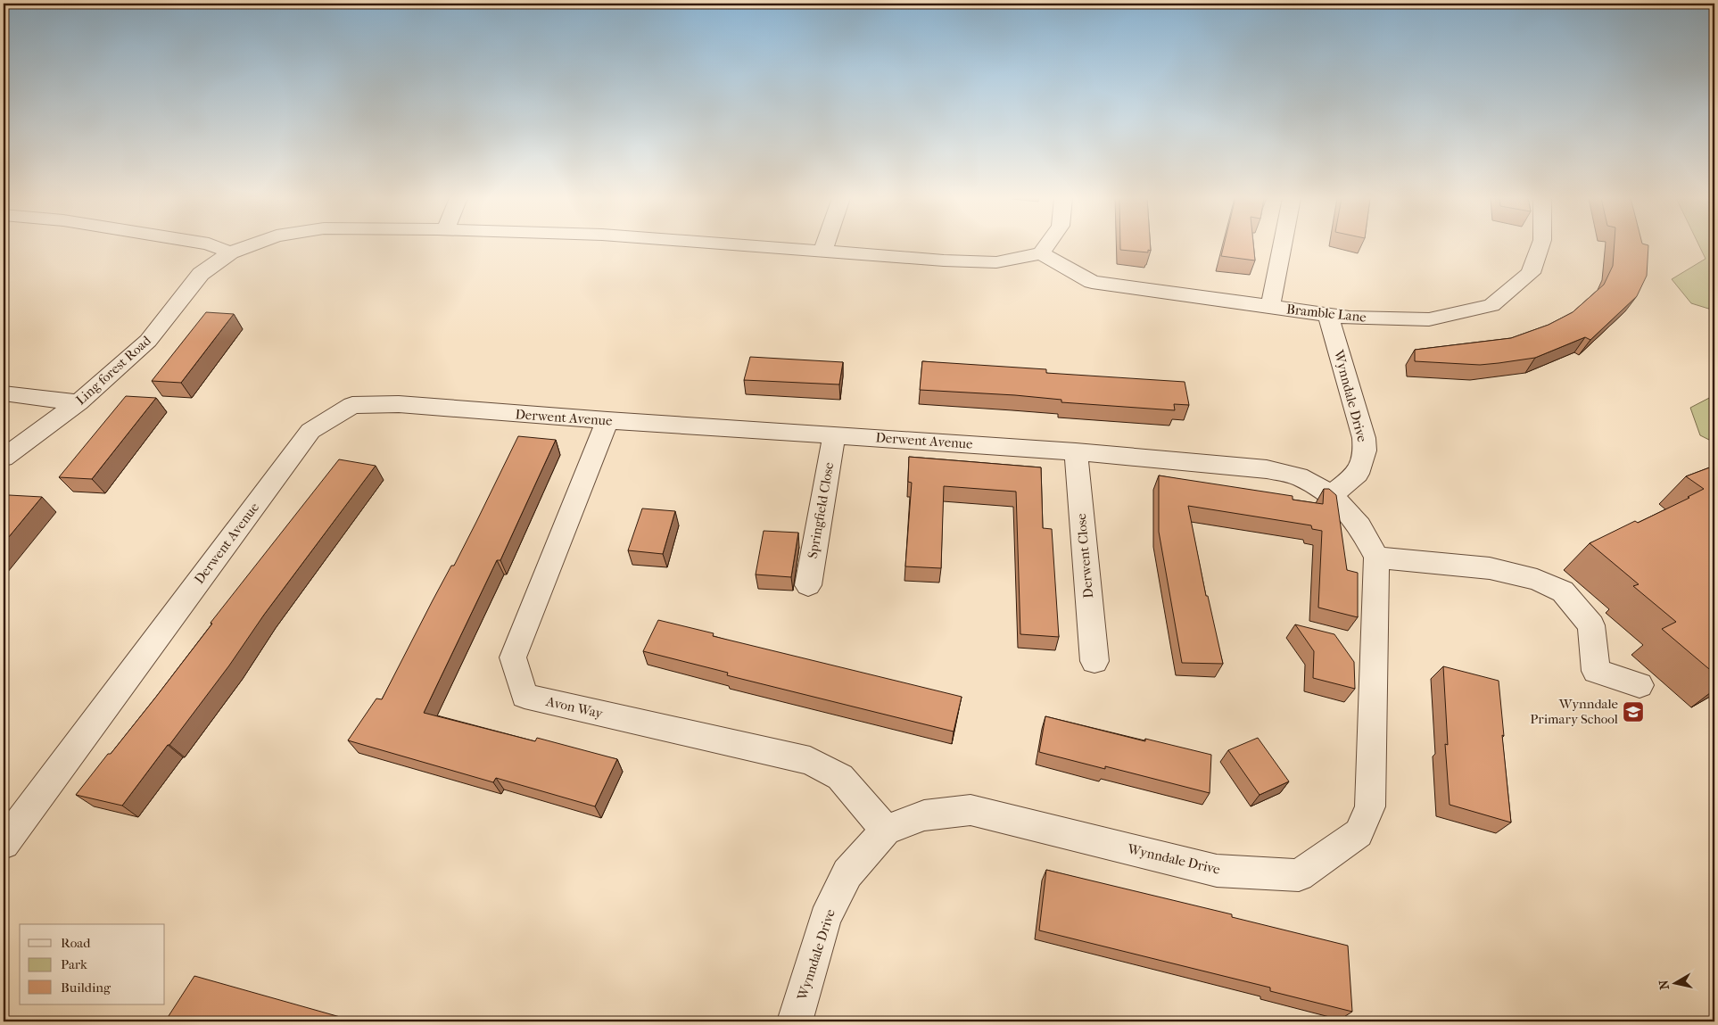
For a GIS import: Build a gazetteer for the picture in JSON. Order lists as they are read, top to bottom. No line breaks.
{"streets":{"street":["Bramble Lane","Ling forest Road","Wynndale Drive","Derwent Avenue","Springfield Close","Derwent Close","Avon Way"]},"crossings":[["Bramble Lane","Ling forest Road"],["Bramble Lane","Wynndale Drive"],["Wynndale Drive","Derwent Avenue"],["Wynndale Drive","Avon Way"],["Derwent Avenue","Springfield Close"],["Derwent Avenue","Derwent Close"],["Derwent Avenue","Avon Way"]],"places":{"school or university":["Wynndale Primary School"]},"legend":["Road","Park","Building"],"north":"left"}
